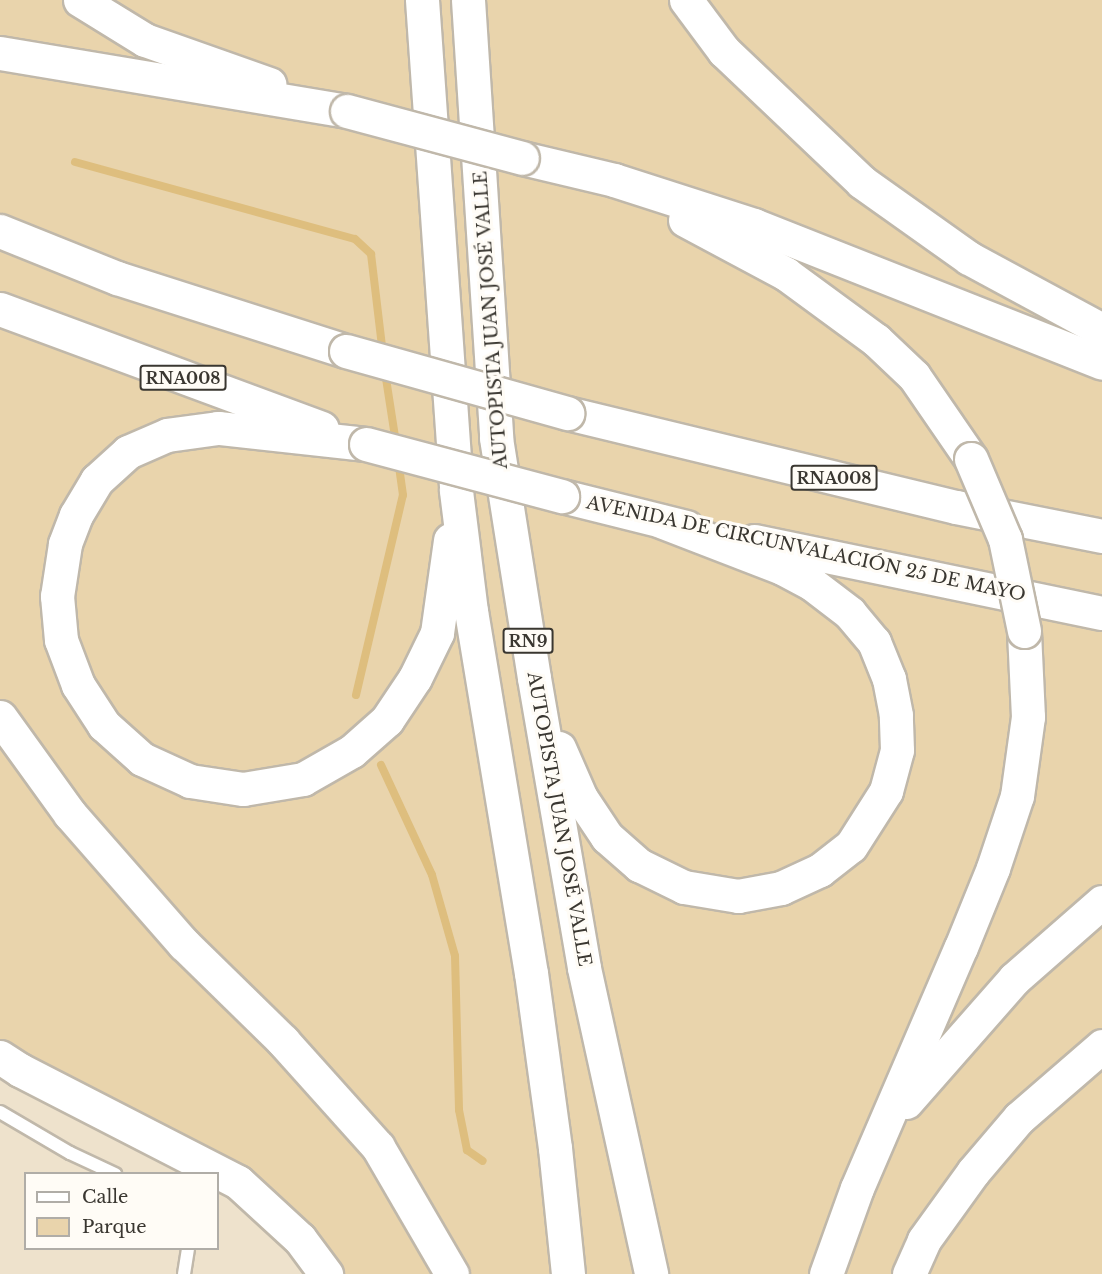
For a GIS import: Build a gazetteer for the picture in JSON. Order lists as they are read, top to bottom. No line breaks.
{"streets":{"main road":["AUTOPISTA JUAN JOSÉ VALLE","RNA008","AVENIDA DE CIRCUNVALACIÓN 25 DE MAYO","RN9"]},"legend":["Calle","Parque"]}
